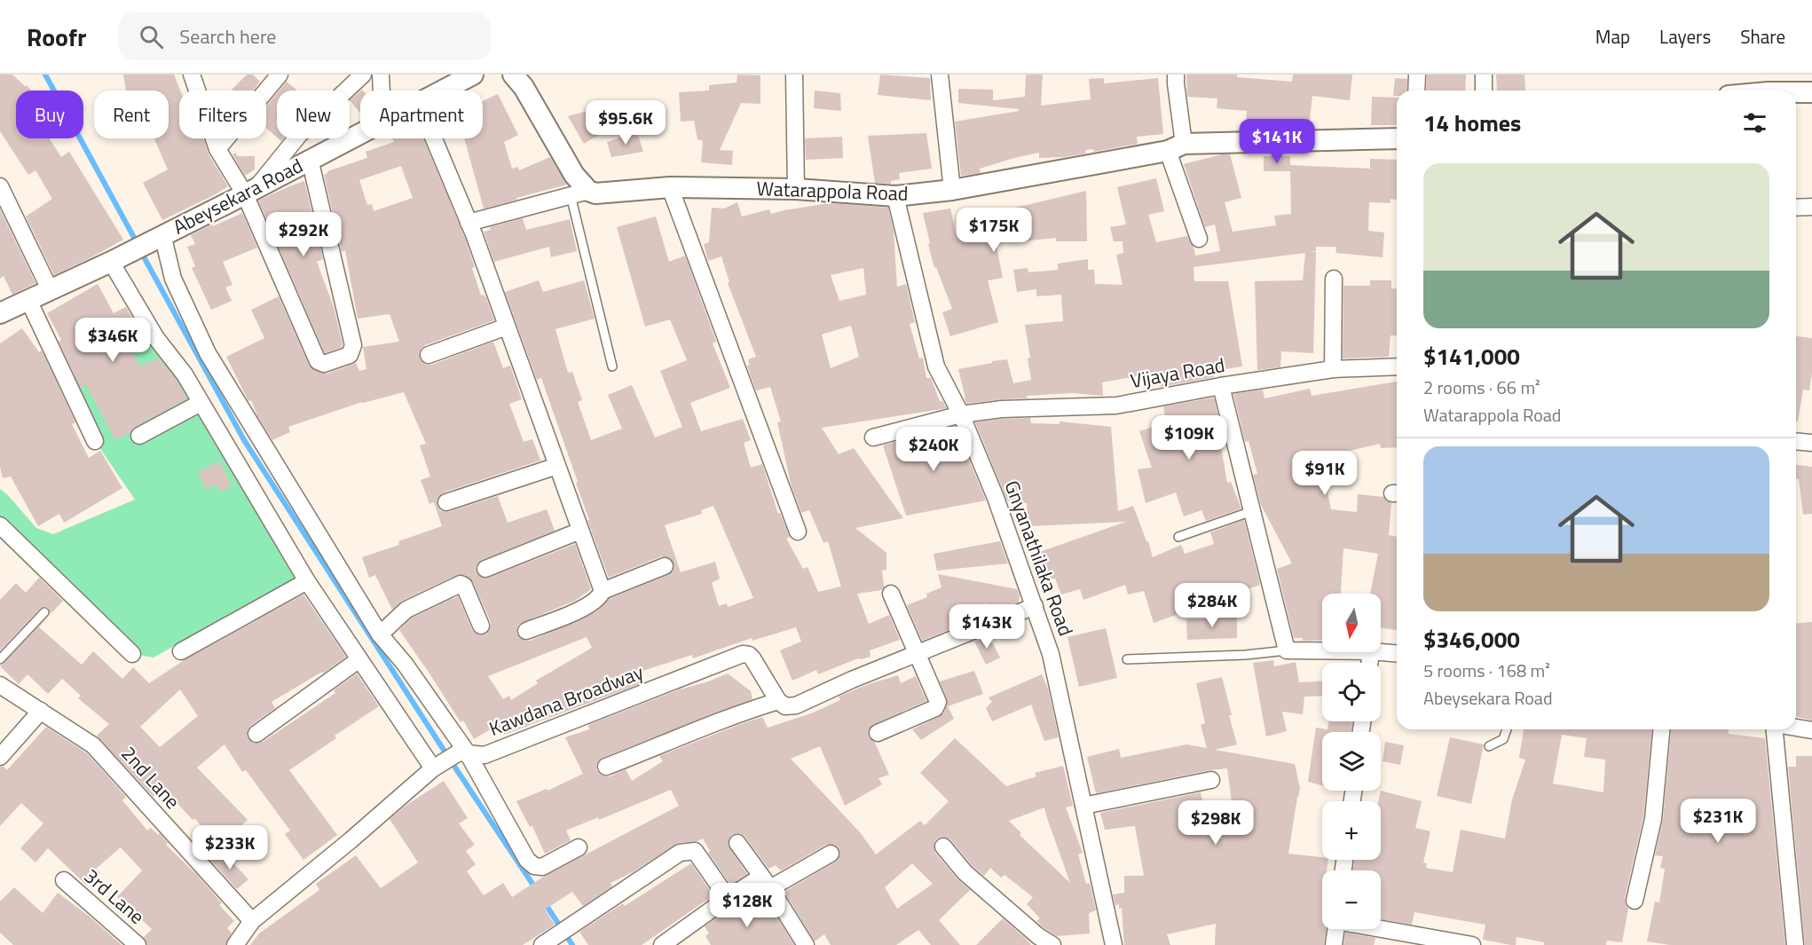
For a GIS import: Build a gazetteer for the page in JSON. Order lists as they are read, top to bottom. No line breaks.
{"streets":{"street":["Watarappola Road","Abeysekara Road","Vijaya Road","Gnyanathilaka Road","Kawdana Broadway","2nd Lane","3rd Lane"]},"crossings":[["Watarappola Road","Gnyanathilaka Road"],["Vijaya Road","Gnyanathilaka Road"]],"north":"bottom","page":{"header":"Roofr","search":"Search here","nav":["Map","Layers","Share"],"chip":["Buy","Rent","Filters","New","Apartment"],"heading":"14 homes","price":["$95.6K","$141K","$175K","$292K","$346K","$109K","$240K","$91K","$284K","$143K","$231K","$298K","$233K","$128K"],"list":[{"name":"$141,000","note":"2 rooms · 66 m² · Watarappola Road"},{"name":"$346,000","note":"5 rooms · 168 m² · Abeysekara Road"}],"map_buttons":["+","−"]}}
